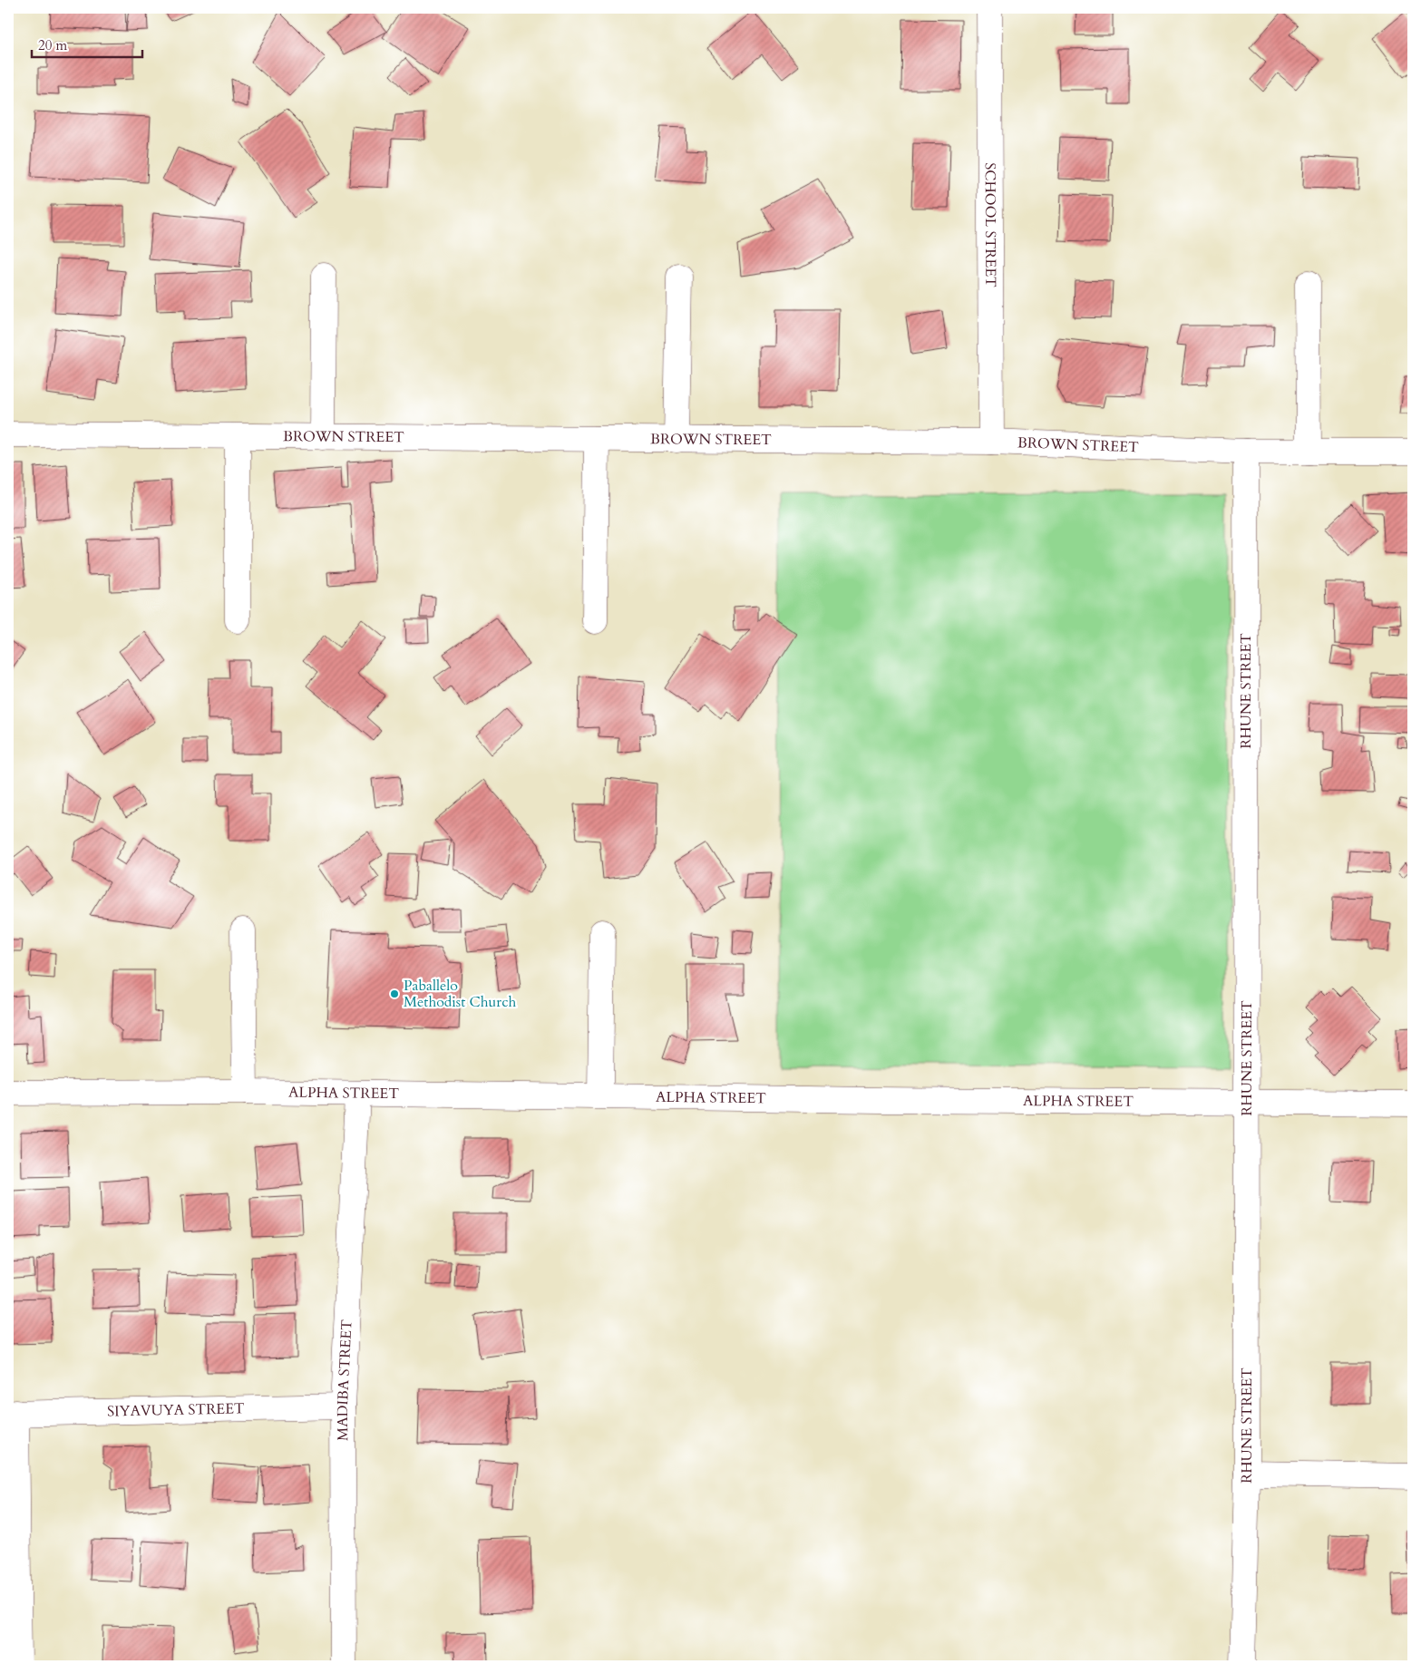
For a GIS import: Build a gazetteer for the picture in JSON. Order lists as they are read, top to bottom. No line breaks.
{"streets":{"street":["SCHOOL STREET","BROWN STREET","RHUNE STREET","ALPHA STREET","MADIBA STREET","SIYAVUYA STREET"]},"crossings":[["SCHOOL STREET","BROWN STREET"],["BROWN STREET","RHUNE STREET"],["RHUNE STREET","ALPHA STREET"],["ALPHA STREET","MADIBA STREET"],["MADIBA STREET","SIYAVUYA STREET"]],"places":["Paballelo Methodist Church"],"scale_bar":"20 m"}
